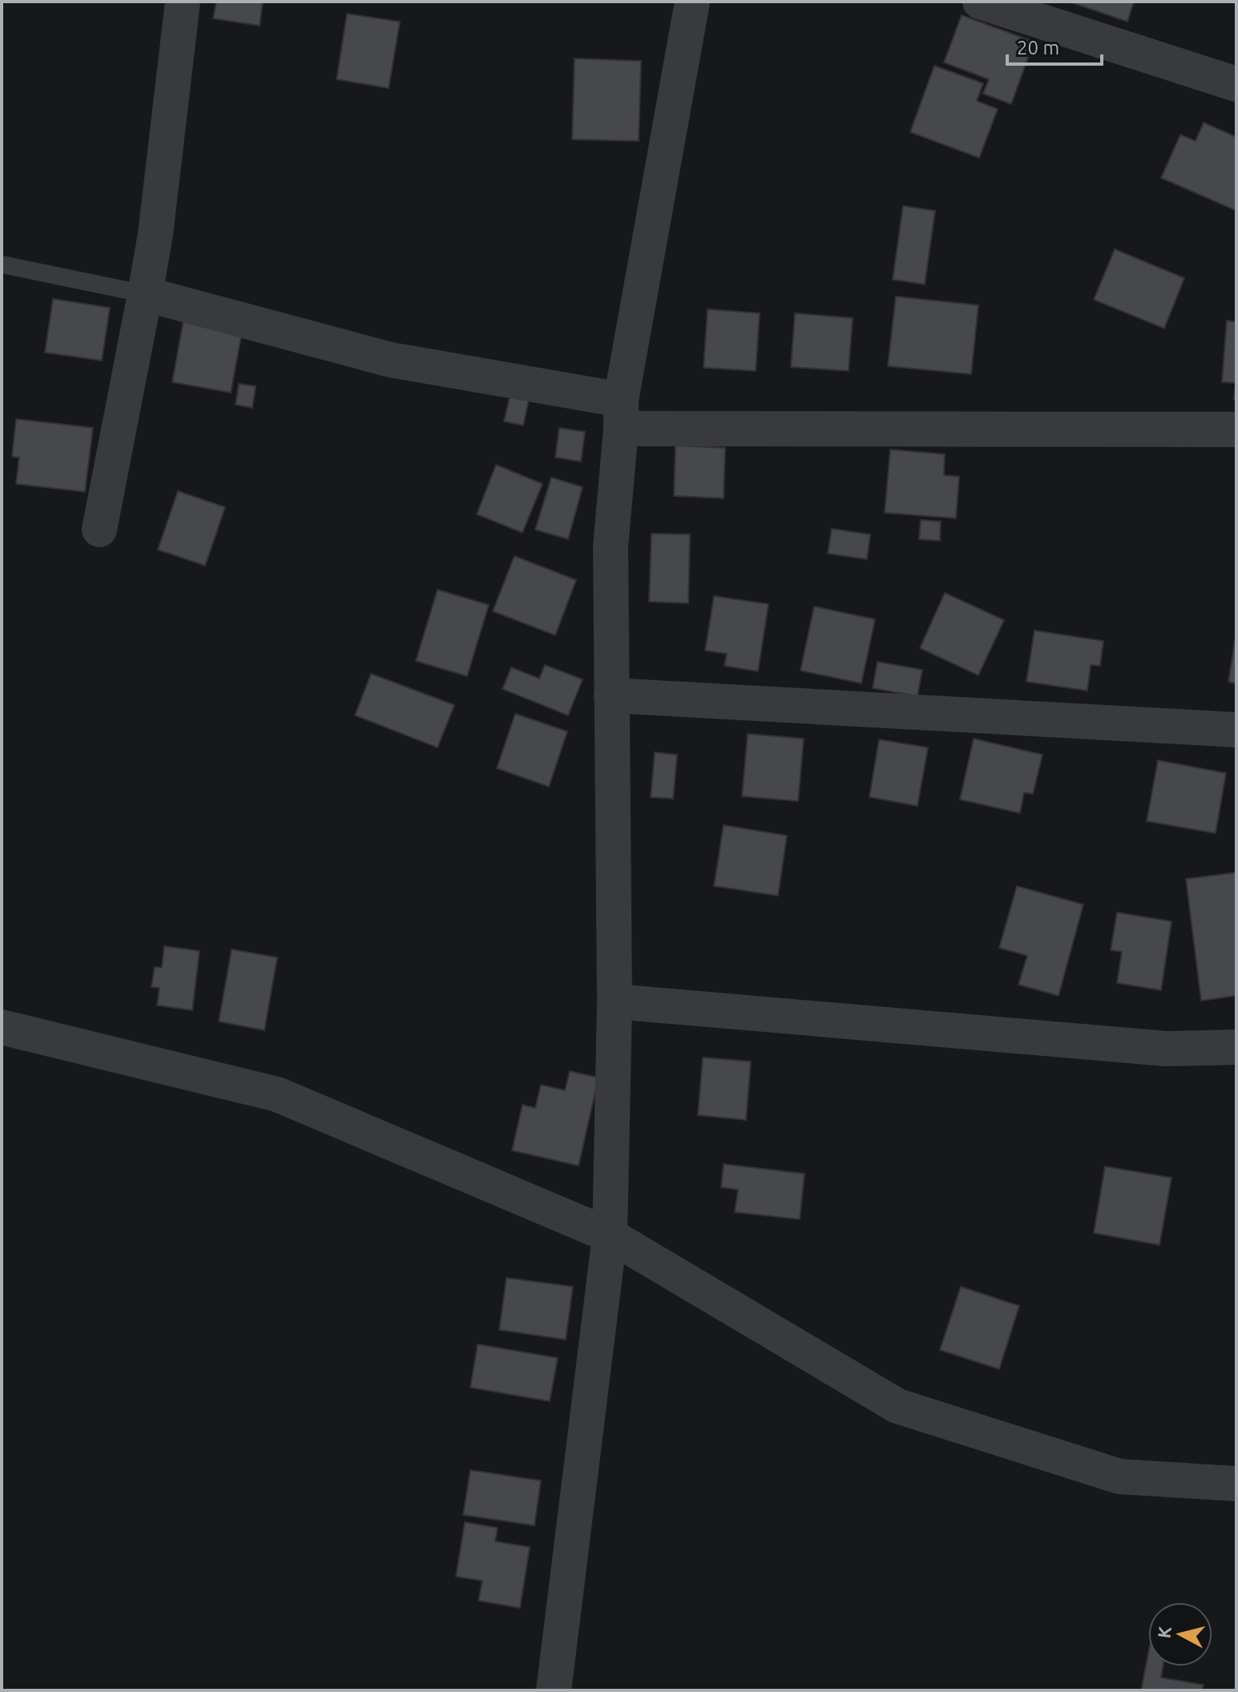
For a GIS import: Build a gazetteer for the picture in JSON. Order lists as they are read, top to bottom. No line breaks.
{"scale_bar":"20 m","north":"left"}
